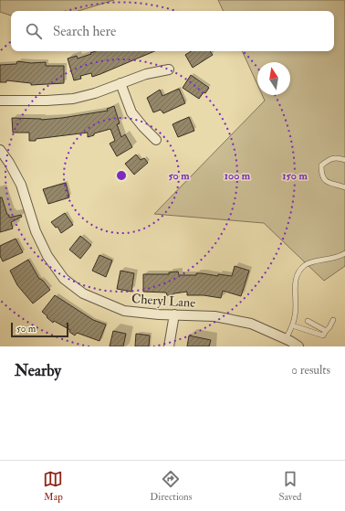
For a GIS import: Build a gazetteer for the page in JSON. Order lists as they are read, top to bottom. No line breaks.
{"streets":{"street":["Cheryl Lane"]},"scale_bar":"50 m","north":"top","page":{"search":"Search here","scale":"50 m","heading":["Nearby","0 results"],"nav":["Map","Directions","Saved"]},"rings":["50 m","100 m","150 m"]}
